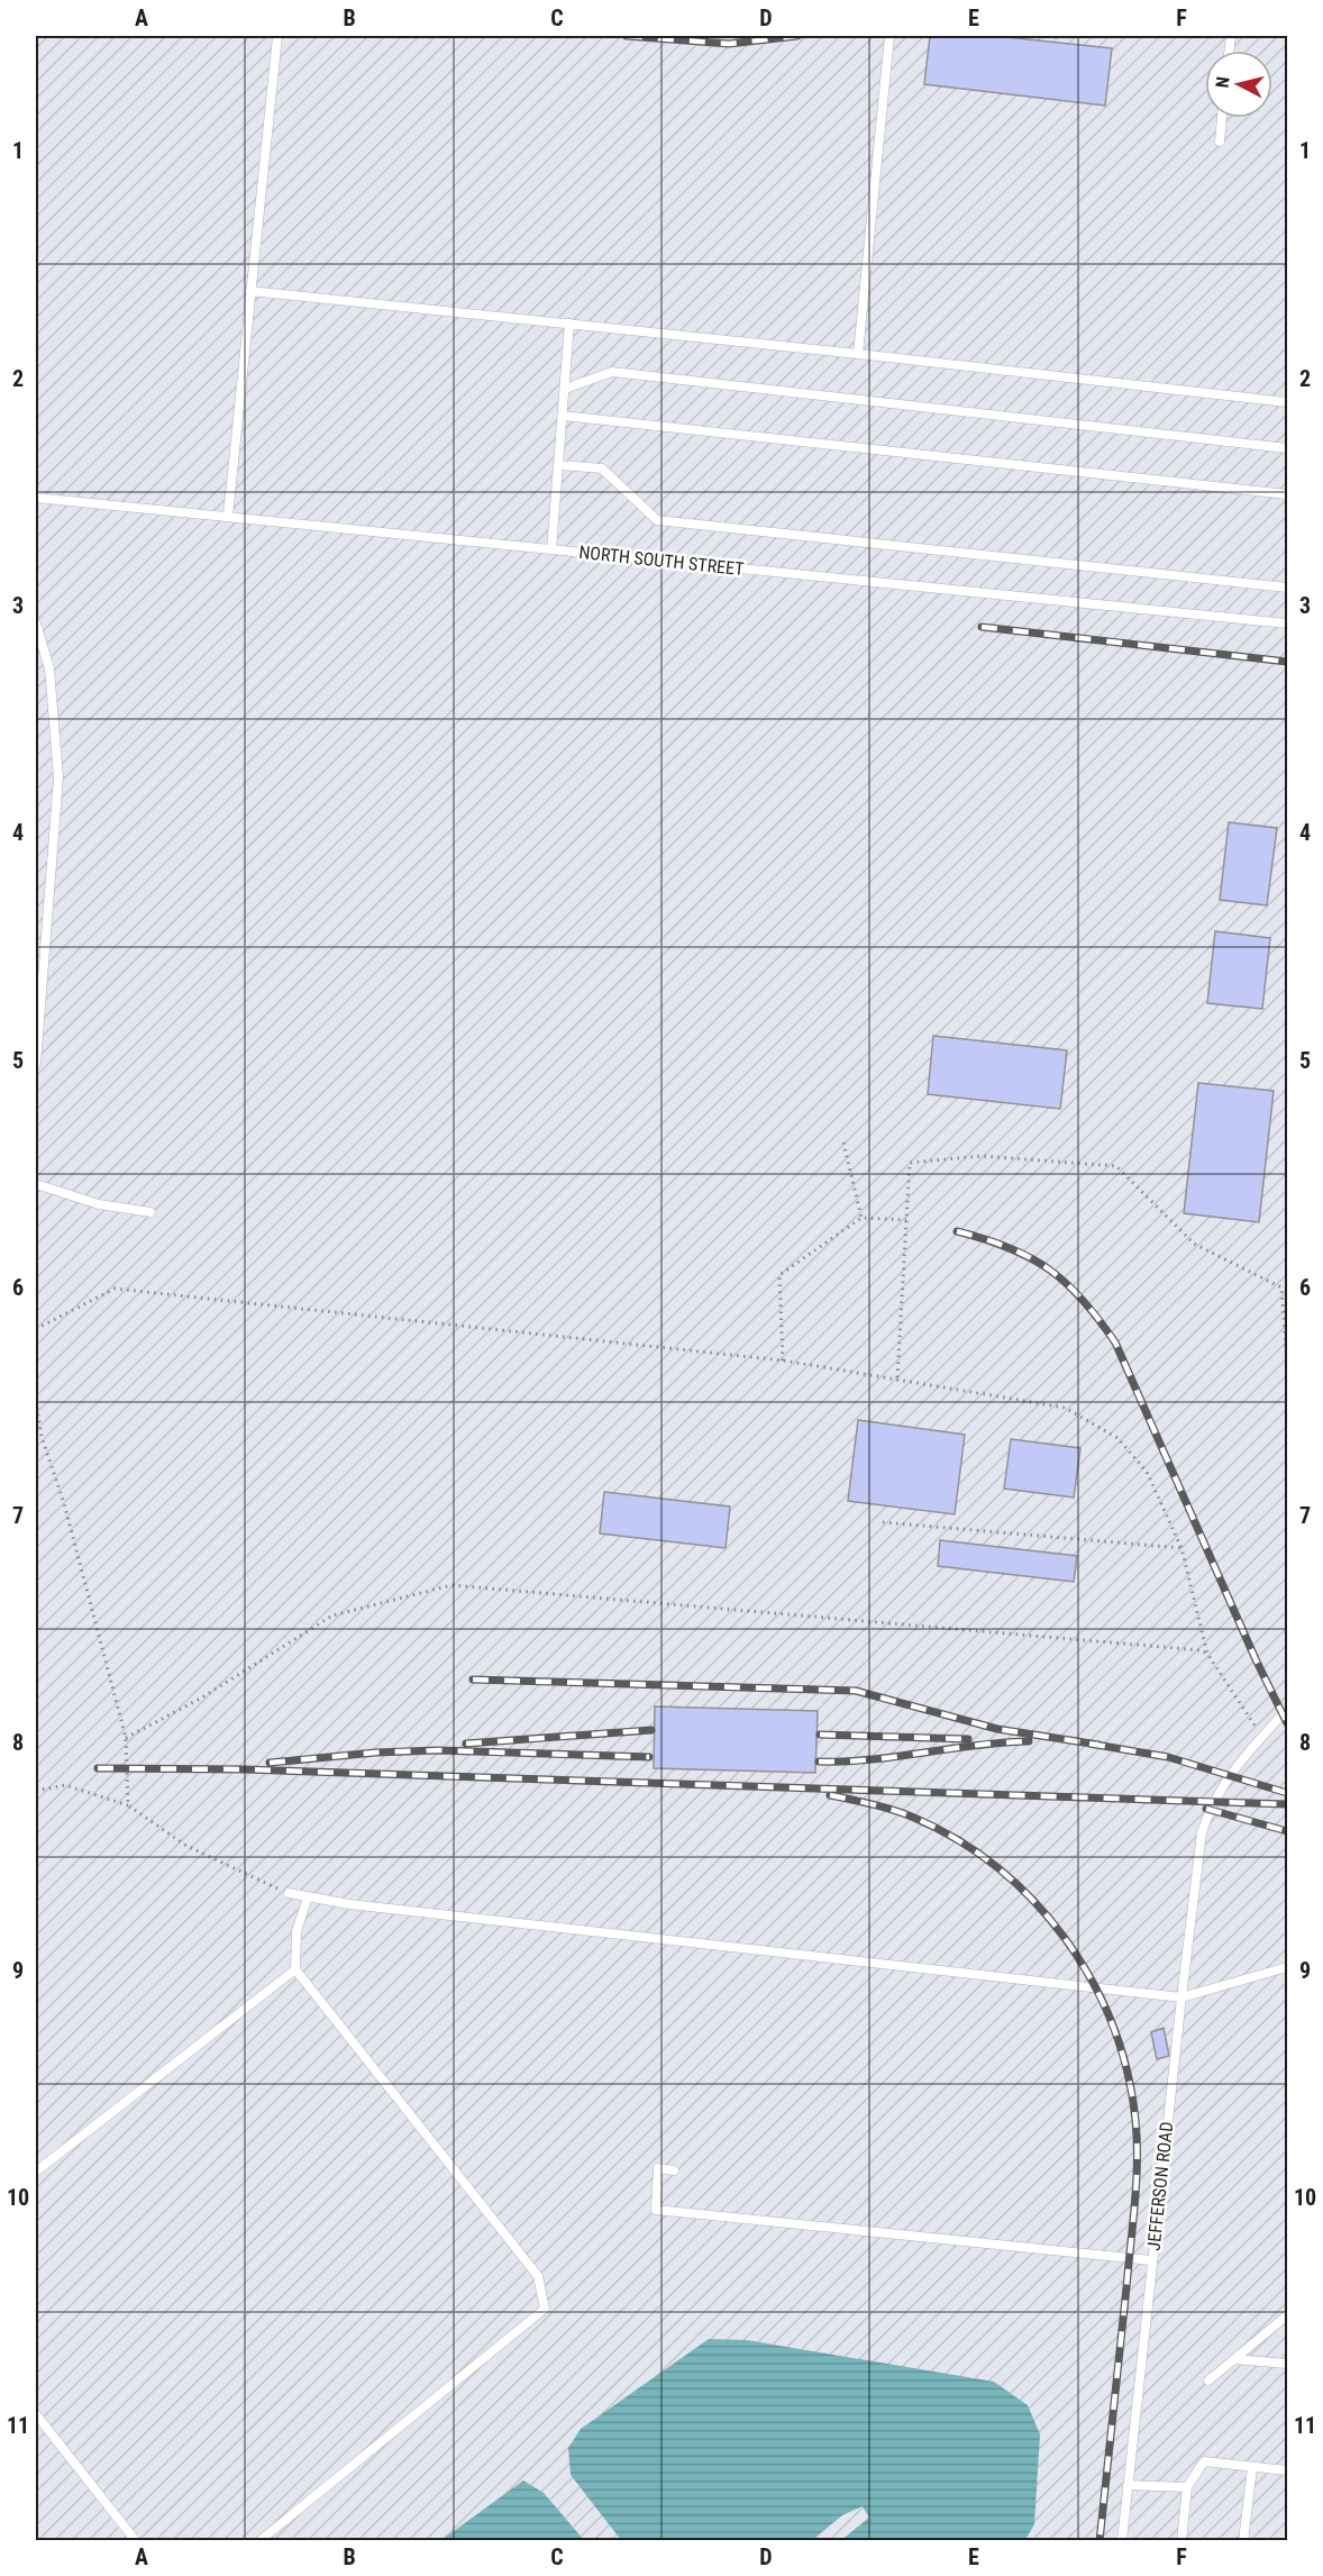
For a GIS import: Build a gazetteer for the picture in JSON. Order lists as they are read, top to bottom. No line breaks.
{"streets":{"lane":["NORTH SOUTH STREET","JEFFERSON ROAD"]},"north":"left","grid":{"columns":["A","B","C","D","E","F"],"rows":["1","2","3","4","5","6","7","8","9","10","11"]}}
